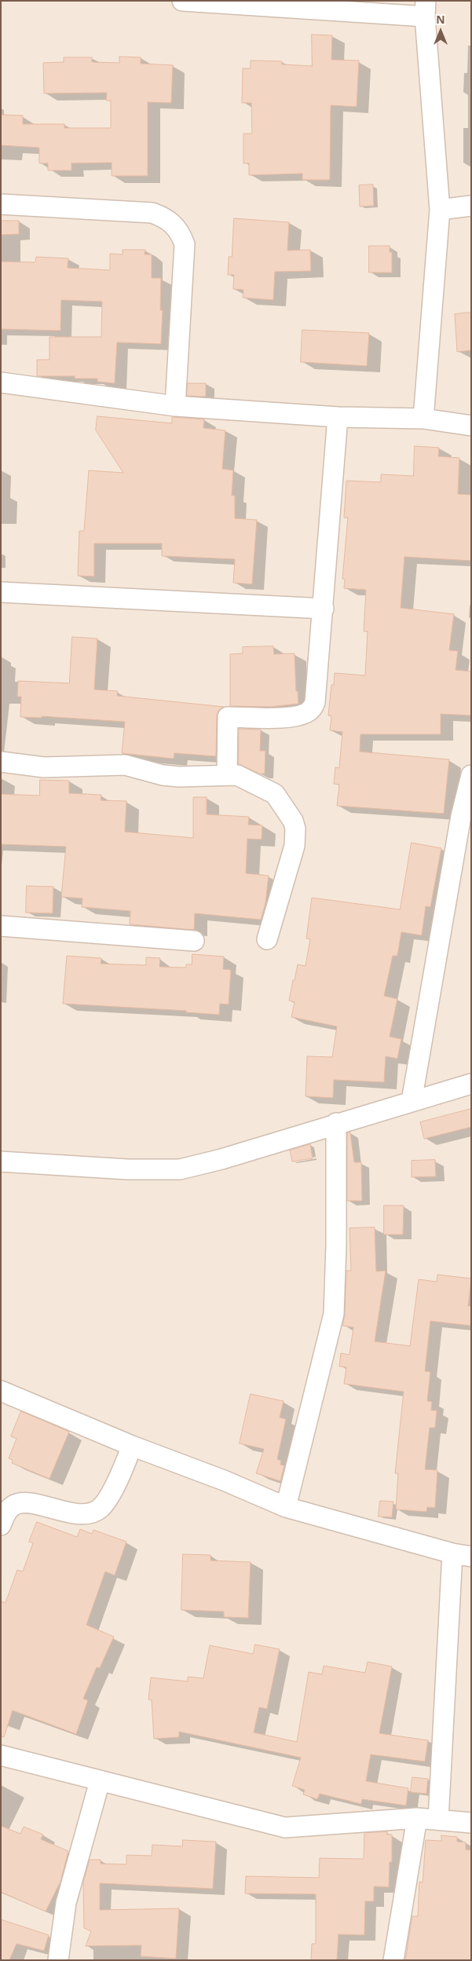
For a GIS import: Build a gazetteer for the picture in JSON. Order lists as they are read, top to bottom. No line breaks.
{"north":"top"}
